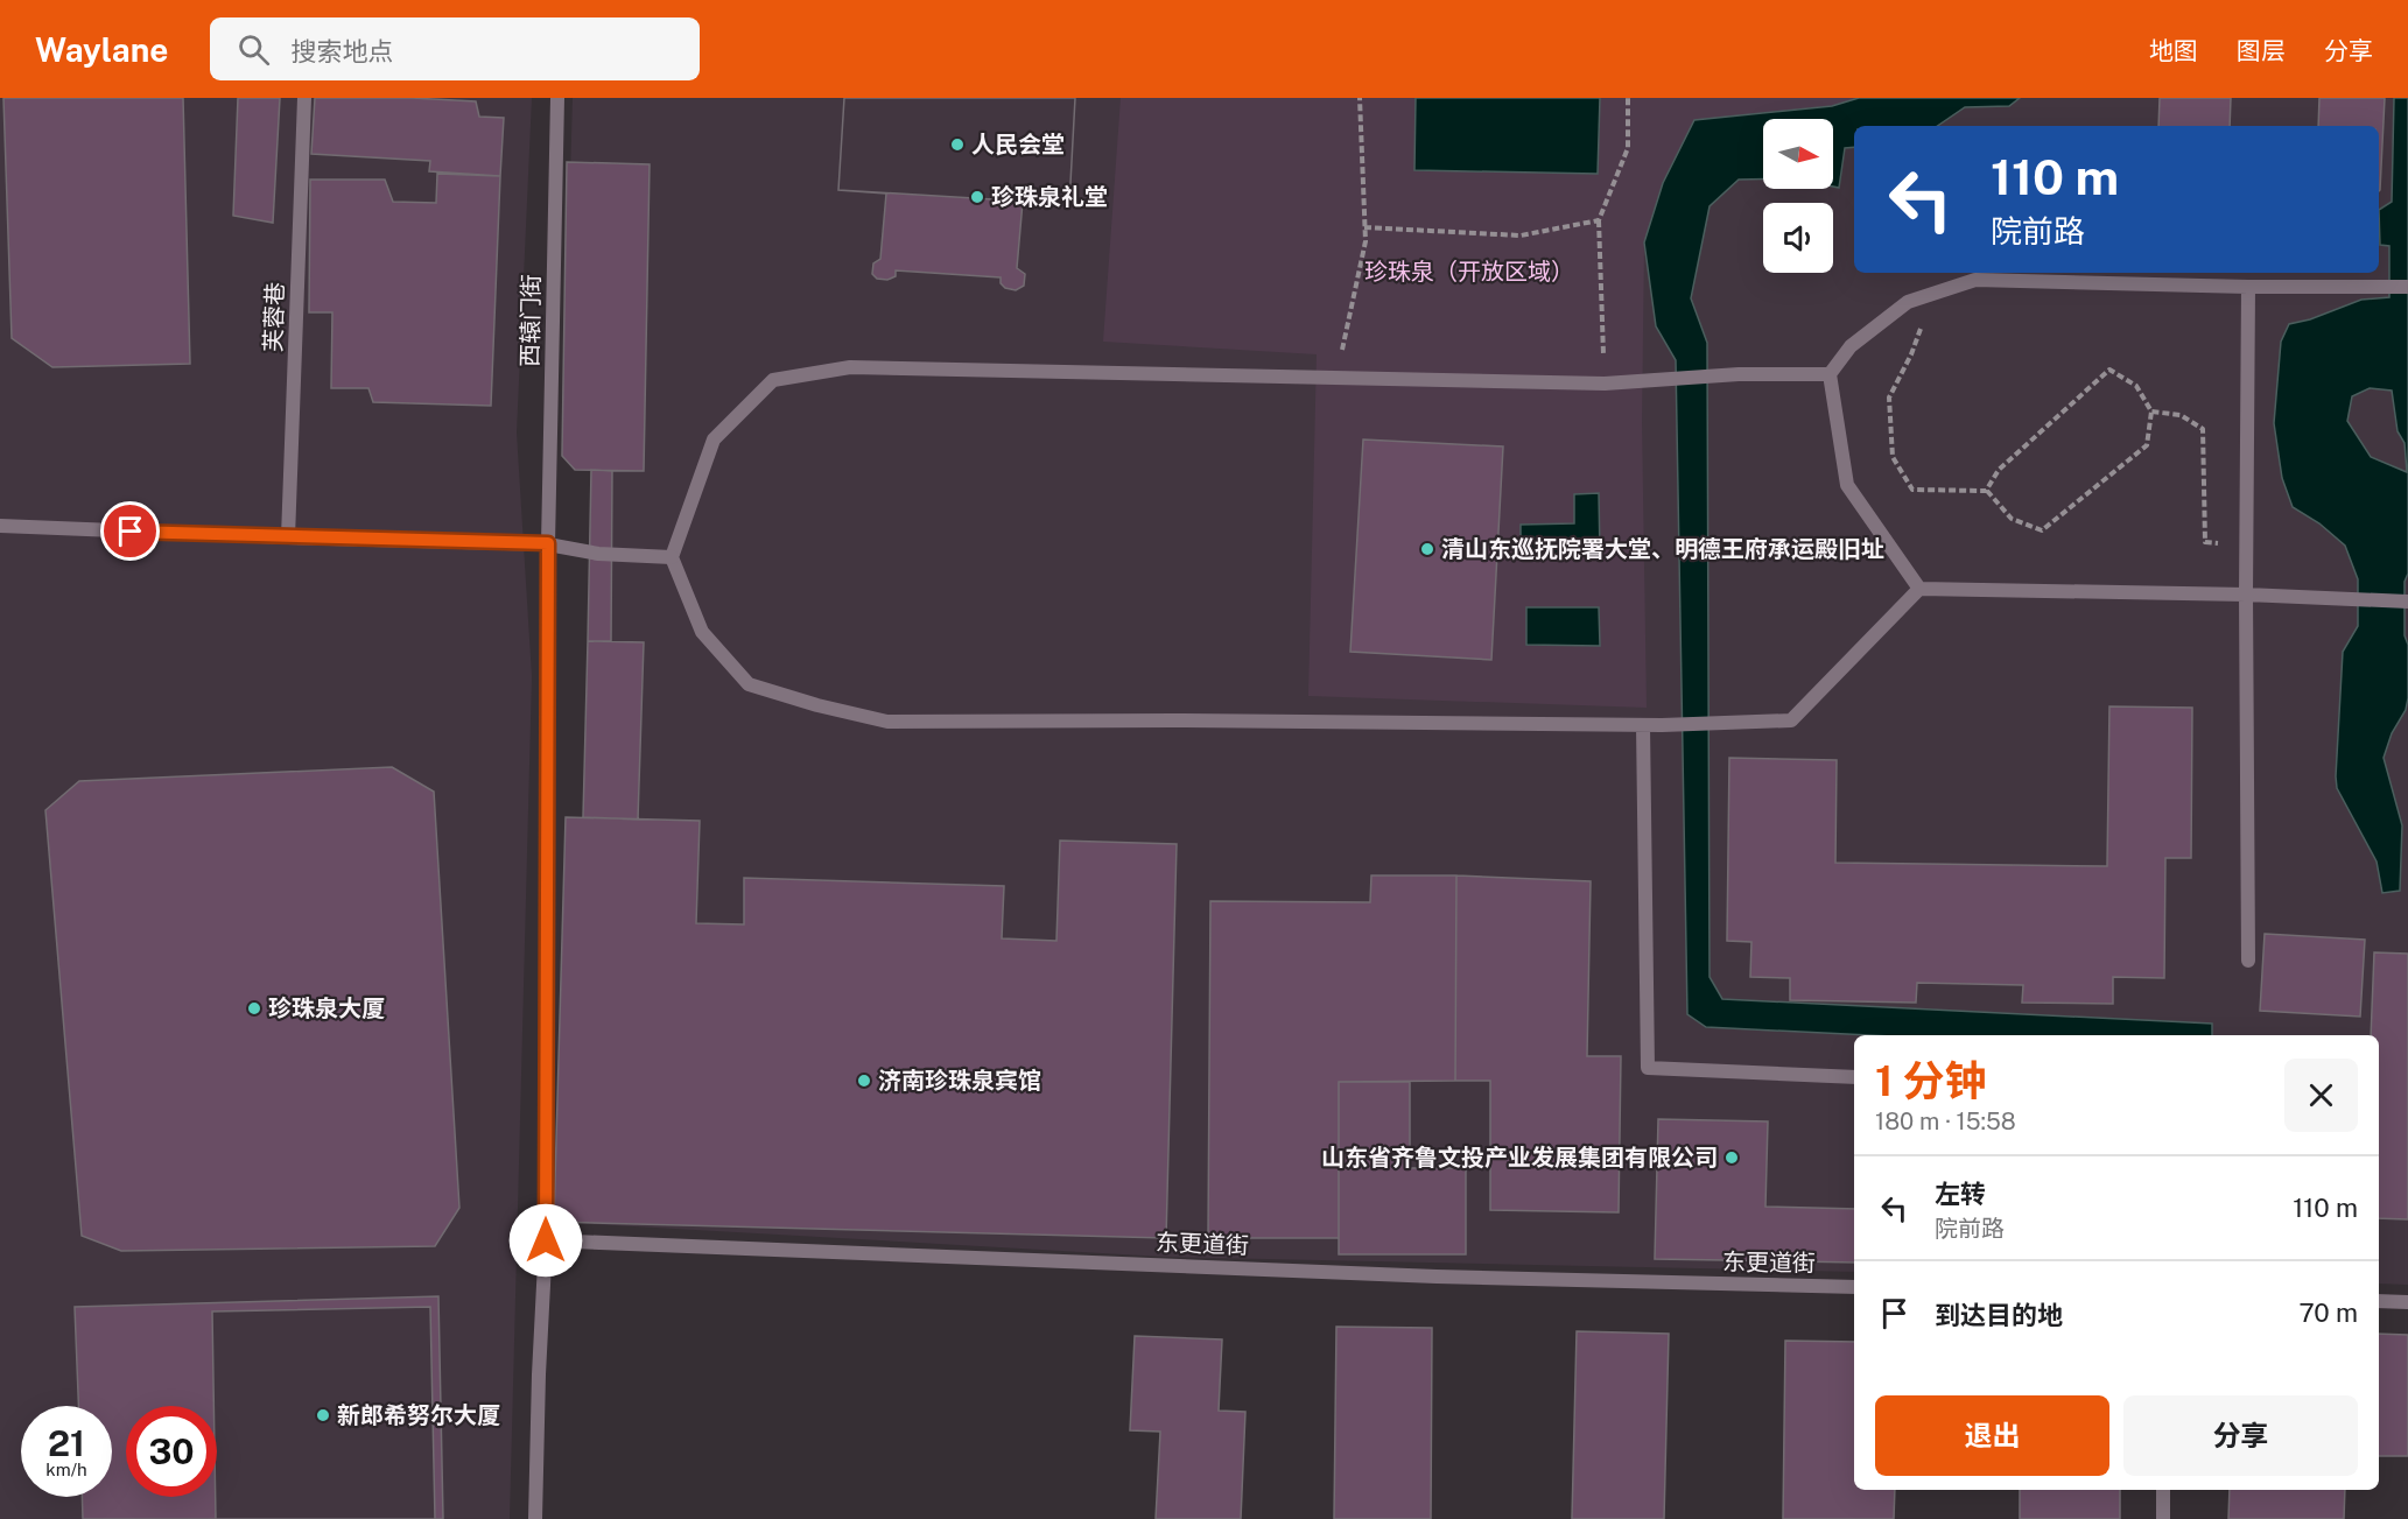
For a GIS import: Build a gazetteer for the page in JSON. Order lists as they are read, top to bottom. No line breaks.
{"streets":{"street":["芙蓉巷","西辕门街","东更道街"]},"crossings":[["西辕门街","东更道街"]],"parks":["珍珠泉（开放区域）"],"places":["人民会堂","珍珠泉礼堂","清山东巡抚院署大堂、明德王府承运殿旧址","珍珠泉大厦","济南珍珠泉宾馆","山东省齐鲁文投产业发展集团有限公司","新郎希努尔大厦"],"north":"right","page":{"header":"Waylane","search":"搜索地点","nav":["地图","图层","分享"],"turn":["110 m","院前路"],"heading":["1 分钟","180 m · 15:58"],"list":[{"name":"左转","note":"院前路","value":"110 m"},{"name":"到达目的地","value":"70 m"}],"buttons":["退出","分享"],"speed":"21 km/h","limit":"30"}}
